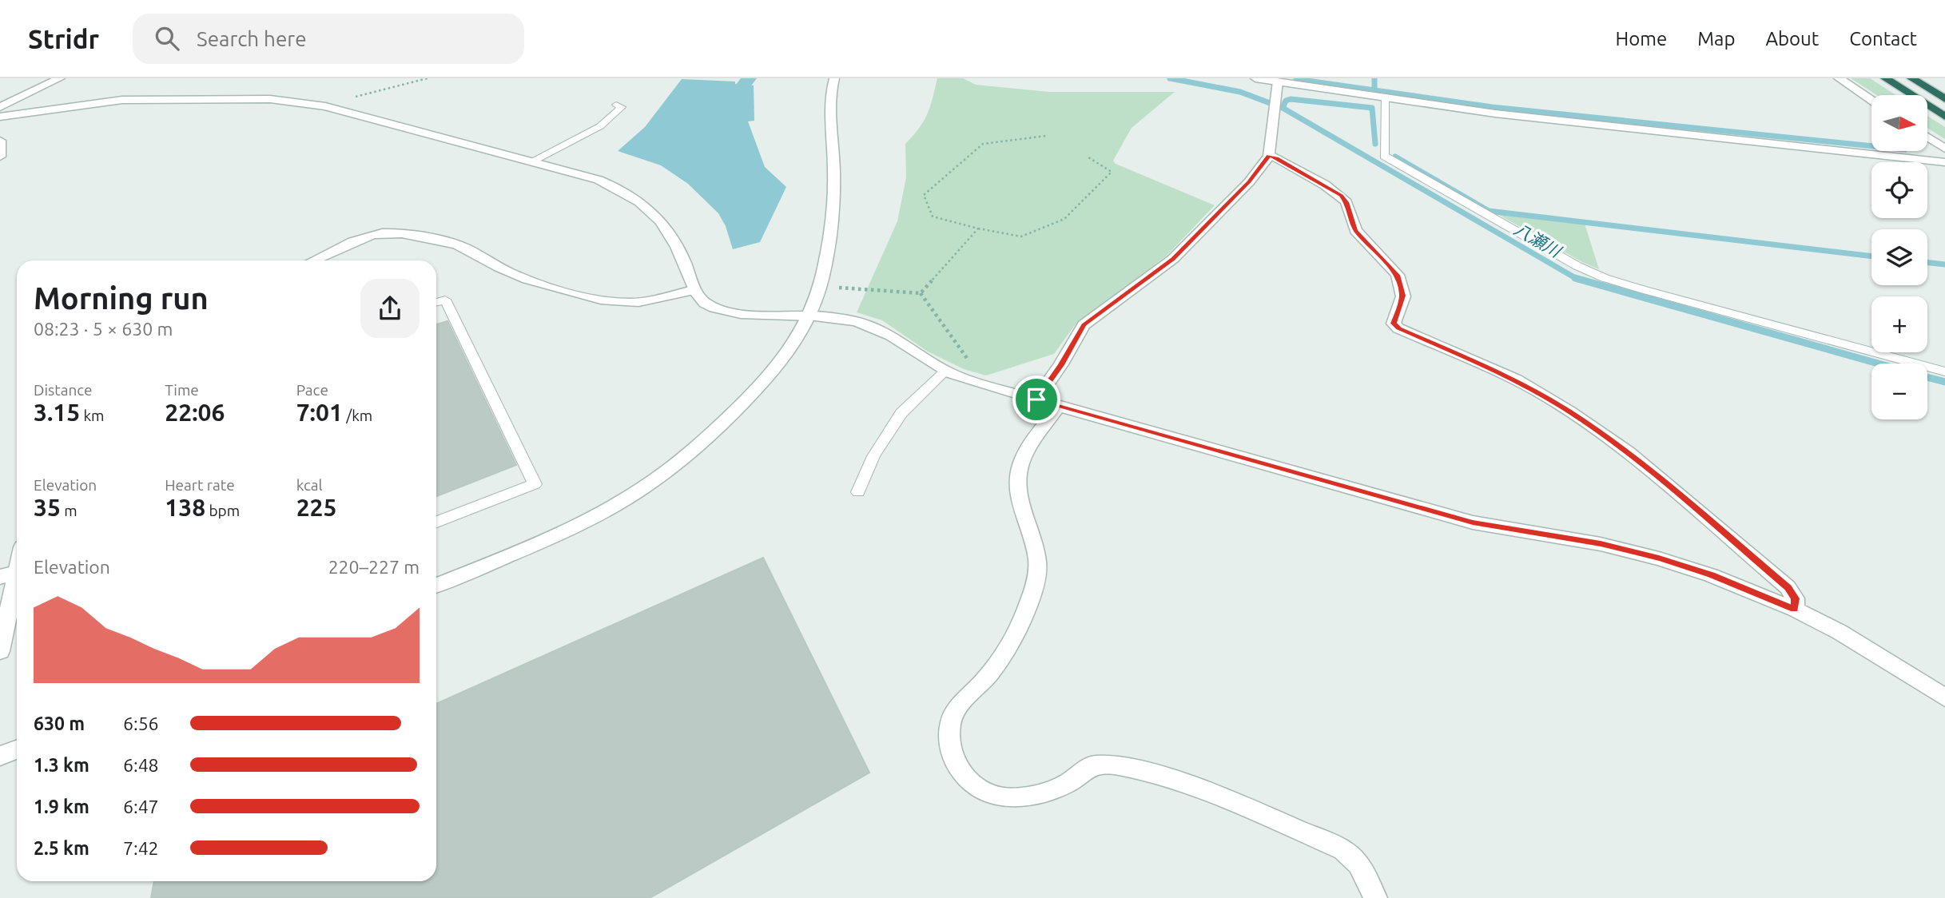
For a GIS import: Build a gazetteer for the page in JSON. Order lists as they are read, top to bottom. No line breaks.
{"water":["八瀬川"],"north":"right","page":{"header":"Stridr","search":"Search here","nav":["Home","Map","About","Contact"],"map_buttons":["+","−"],"heading":["Morning run","08:23 · 5 × 630 m"],"stats":[["Distance","3.15 km"],["Time","22:06"],["Pace","7:01 /km"],["Elevation","35 m"],["Heart rate","138 bpm"],["kcal","225"]],"chart":["Elevation","220–227 m"],"list":[{"name":"630 m","note":"6:56"},{"name":"1.3 km","note":"6:48"},{"name":"1.9 km","note":"6:47"},{"name":"2.5 km","note":"7:42"}]}}
